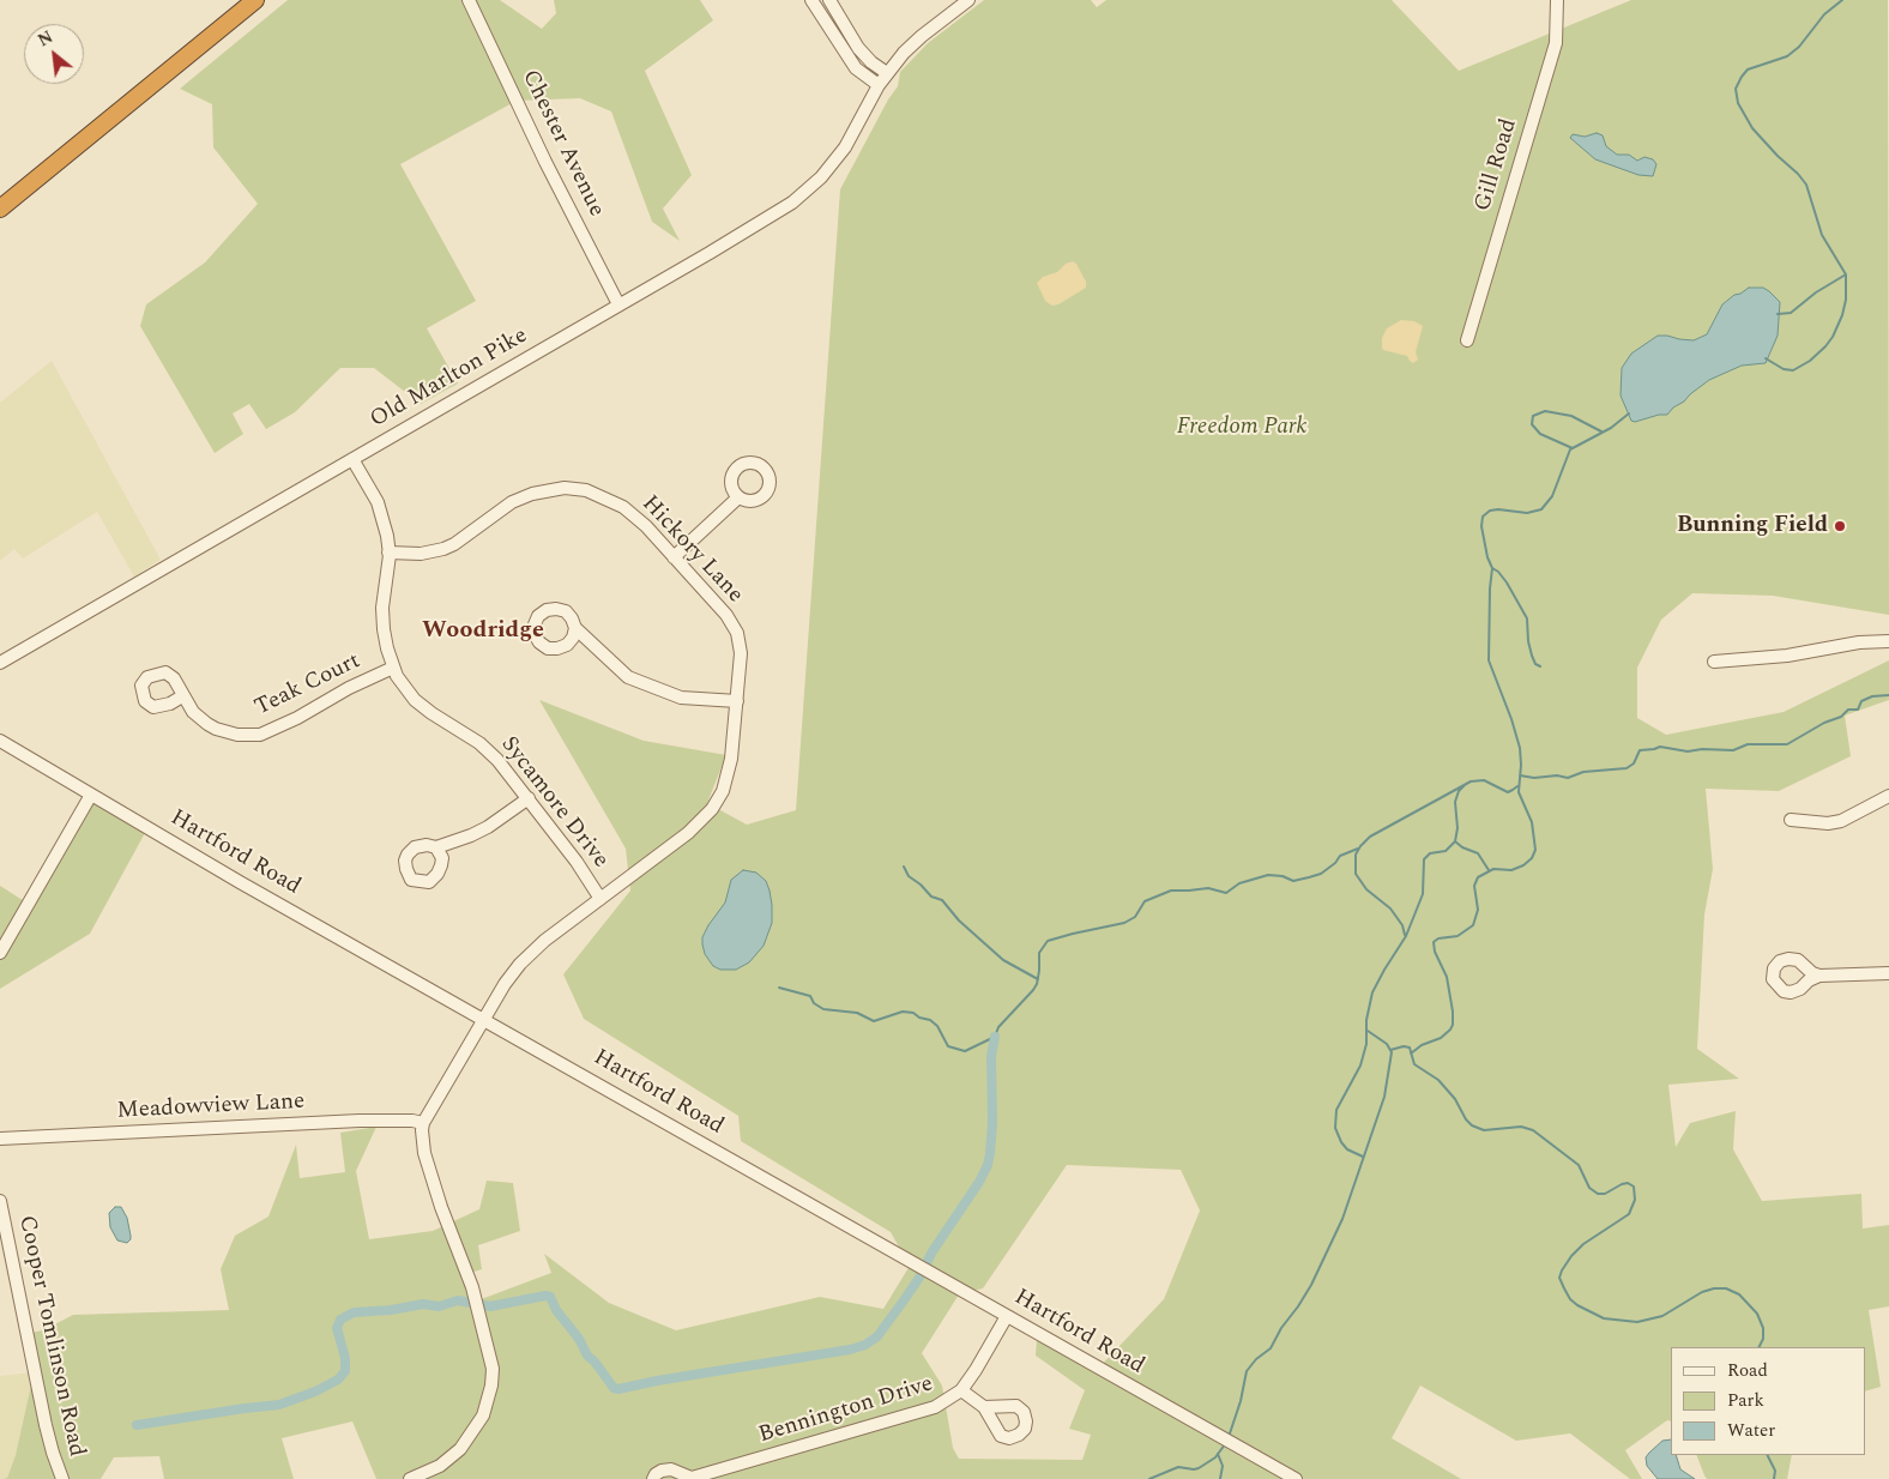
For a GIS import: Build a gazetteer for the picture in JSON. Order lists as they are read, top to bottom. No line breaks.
{"streets":{"street":["Chester Avenue","Gill Road","Old Marlton Pike","Hickory Lane","Teak Court","Sycamore Drive","Hartford Road","Meadowview Lane","Cooper Tomlinson Road","Bennington Drive"]},"crossings":[["Chester Avenue","Old Marlton Pike"],["Old Marlton Pike","Sycamore Drive"],["Hickory Lane","Sycamore Drive"],["Hickory Lane","Hartford Road"],["Teak Court","Sycamore Drive"],["Hartford Road","Bennington Drive"]],"districts":["Woodridge"],"parks":["Freedom Park"],"places":["Bunning Field"],"legend":["Road","Park","Water"],"north":"top left"}
